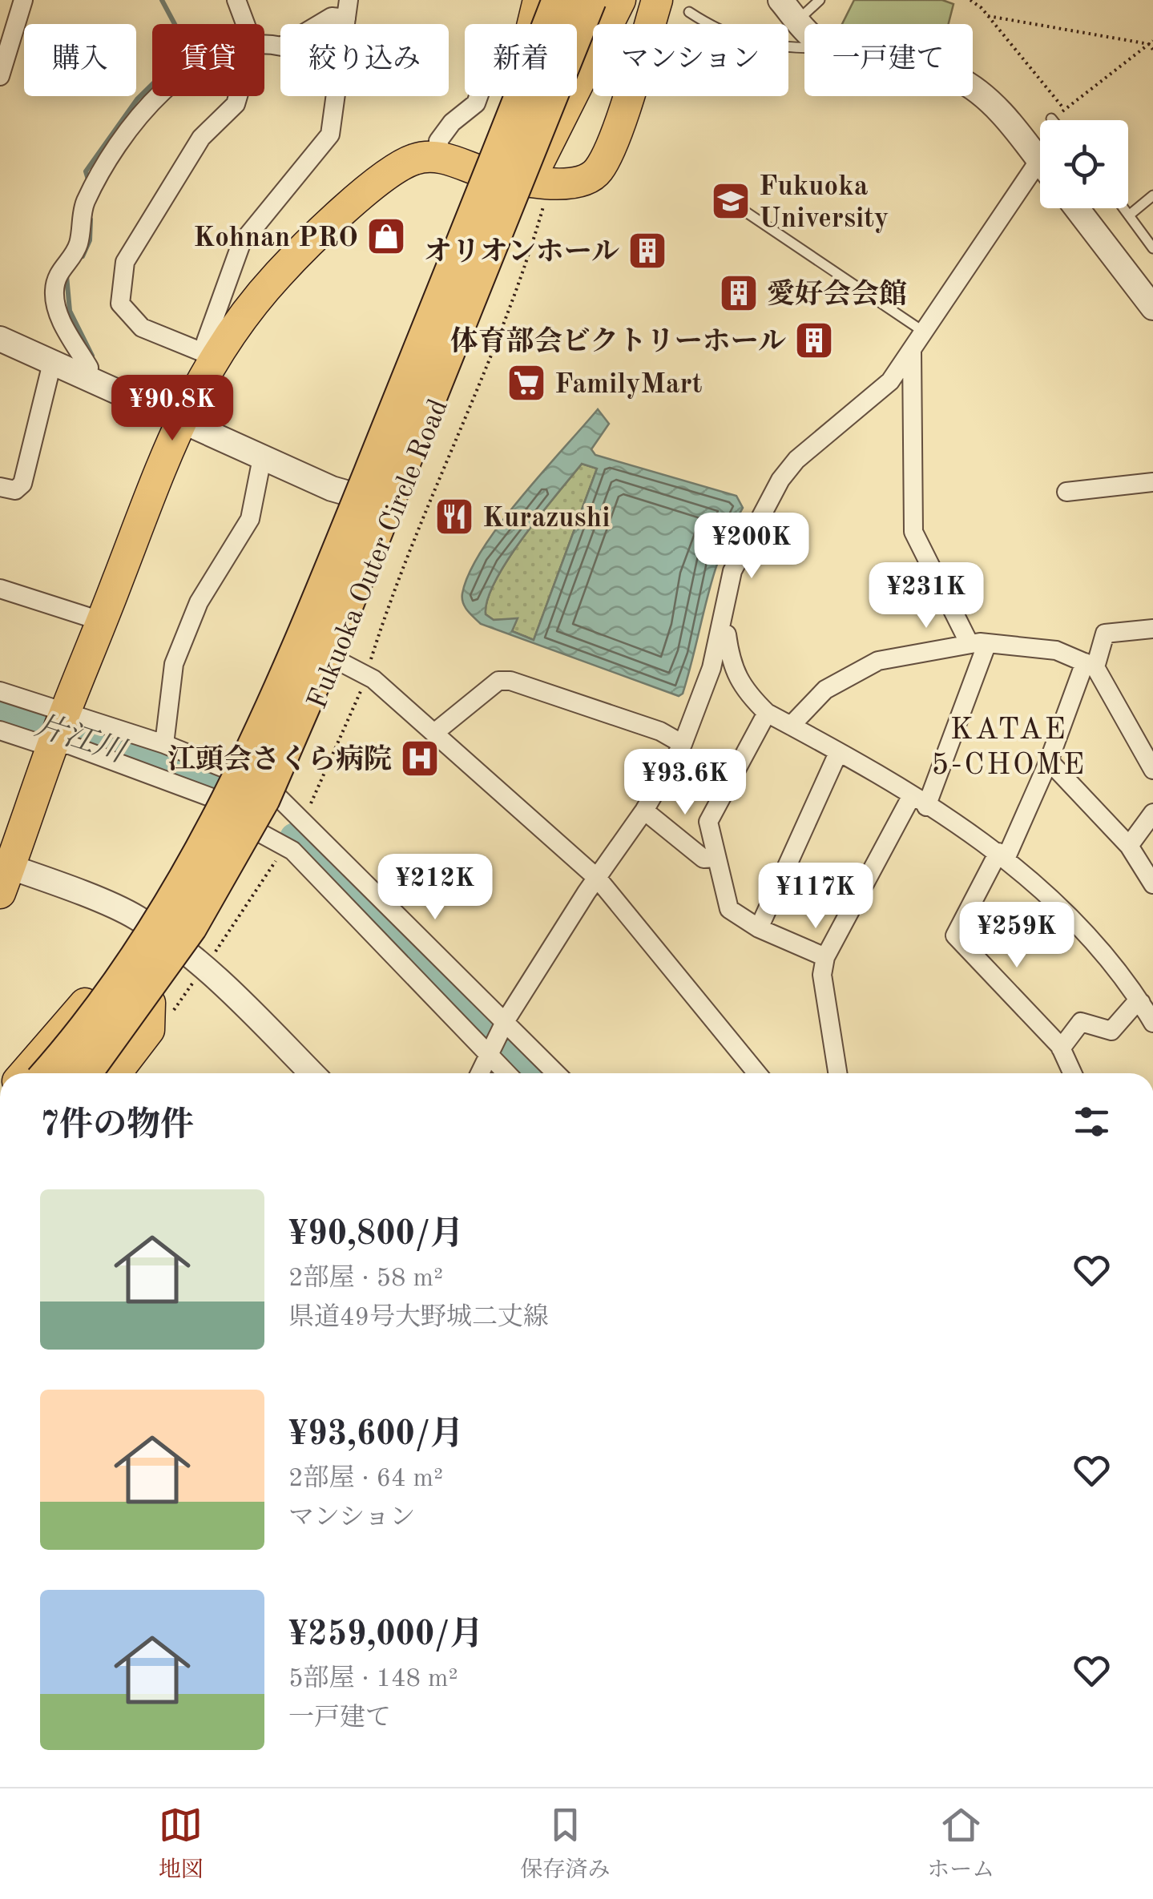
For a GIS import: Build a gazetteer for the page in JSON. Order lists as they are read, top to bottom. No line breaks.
{"streets":{"main road":["Fukuoka Outer Circle Road"]},"districts":["KATAE 5-CHOME"],"water":["片江川"],"places":{"school or university":["Fukuoka University"],"shop":["Kohnan PRO"],"building":["オリオンホール","愛好会会館","体育部会ビクトリーホール"],"supermarket":["FamilyMart"],"restaurant":["Kurazushi"],"hospital":["江頭会さくら病院"]},"page":{"chip":["購入","賃貸","絞り込み","新着","マンション","一戸建て"],"price":["¥90.8K","¥200K","¥231K","¥93.6K","¥212K","¥117K","¥259K"],"heading":"7件の物件","list":[{"name":"¥90,800/月","note":"2部屋 · 58 m² · 県道49号大野城二丈線"},{"name":"¥93,600/月","note":"2部屋 · 64 m² · マンション"},{"name":"¥259,000/月","note":"5部屋 · 148 m² · 一戸建て"}],"tabs":["地図","保存済み","ホーム"]}}
